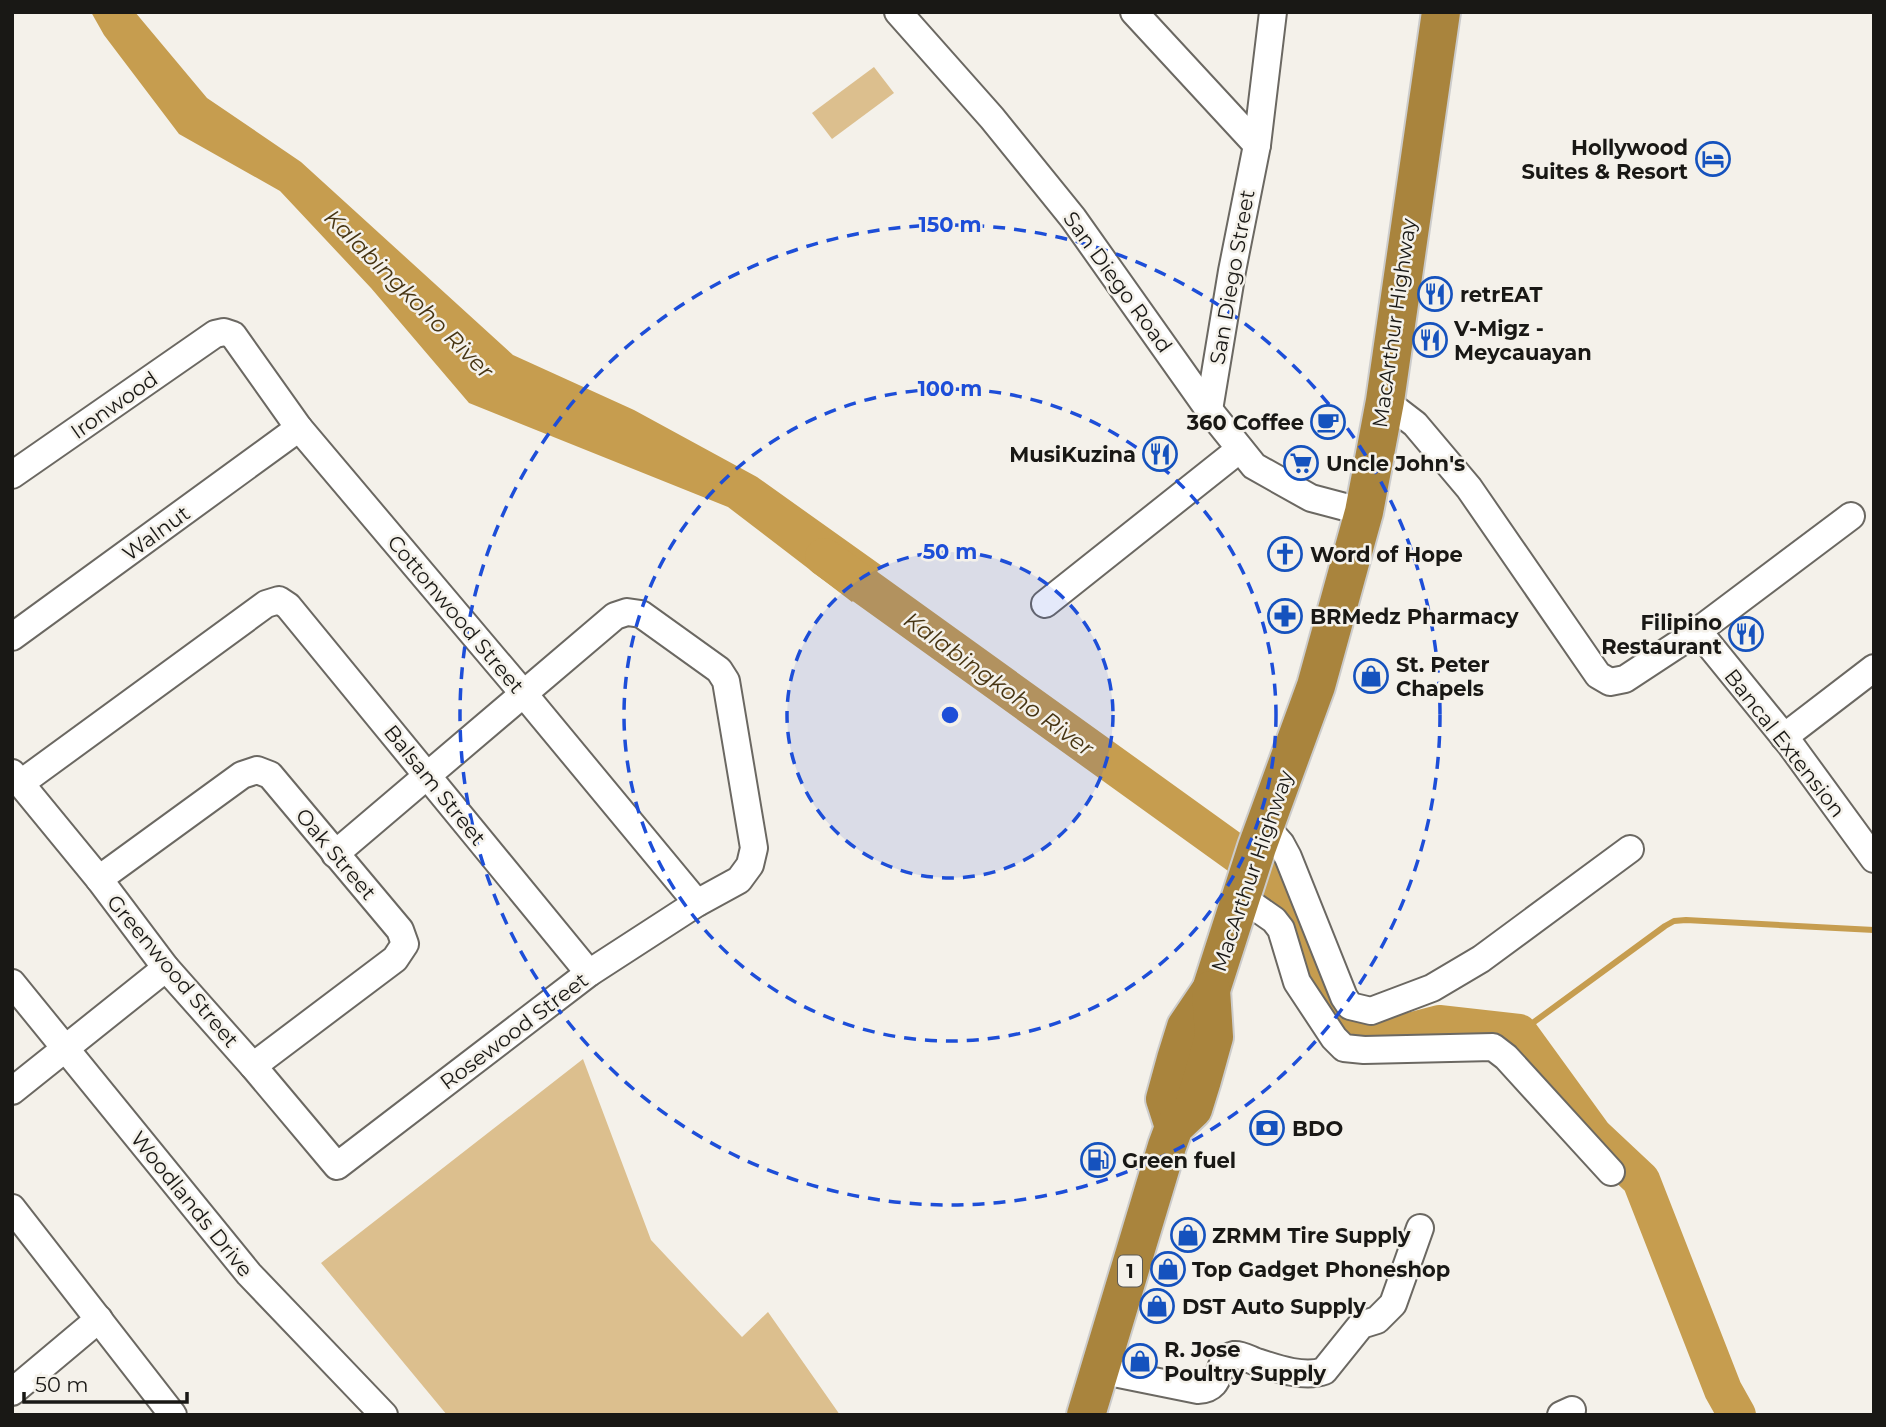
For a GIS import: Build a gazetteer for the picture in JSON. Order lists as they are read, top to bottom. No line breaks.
{"streets":{"highway":["MacArthur Highway","1"],"street":["San Diego Street","San Diego Road","Ironwood","Walnut","Cottonwood Street","Bancal Extension","Balsam Street","Oak Street","Greenwood Street","Rosewood Street","Woodlands Drive"]},"crossings":[["San Diego Street","San Diego Road"],["San Diego Road","MacArthur Highway"],["Ironwood","Cottonwood Street"],["Walnut","Cottonwood Street"],["Cottonwood Street","Rosewood Street"],["Balsam Street","Greenwood Street"],["Balsam Street","Rosewood Street"],["Oak Street","Greenwood Street"],["Oak Street","Rosewood Street"],["Greenwood Street","Rosewood Street"]],"water":["Kalabingkoho River"],"places":{"hotel":["Hollywood Suites & Resort"],"restaurant":["retrEAT","V-Migz - Meycauayan","MusiKuzina","Filipino Restaurant"],"cafe":["360 Coffee"],"supermarket":["Uncle John's"],"church":["Word of Hope"],"pharmacy":["BRMedz Pharmacy"],"shop":["St. Peter Chapels","ZRMM Tire Supply","Top Gadget Phoneshop","DST Auto Supply","R. Jose Poultry Supply"],"bank":["BDO"],"fuel station":["Green fuel"]},"scale_bar":"50 m","rings":["150 m","100 m","50 m"]}
